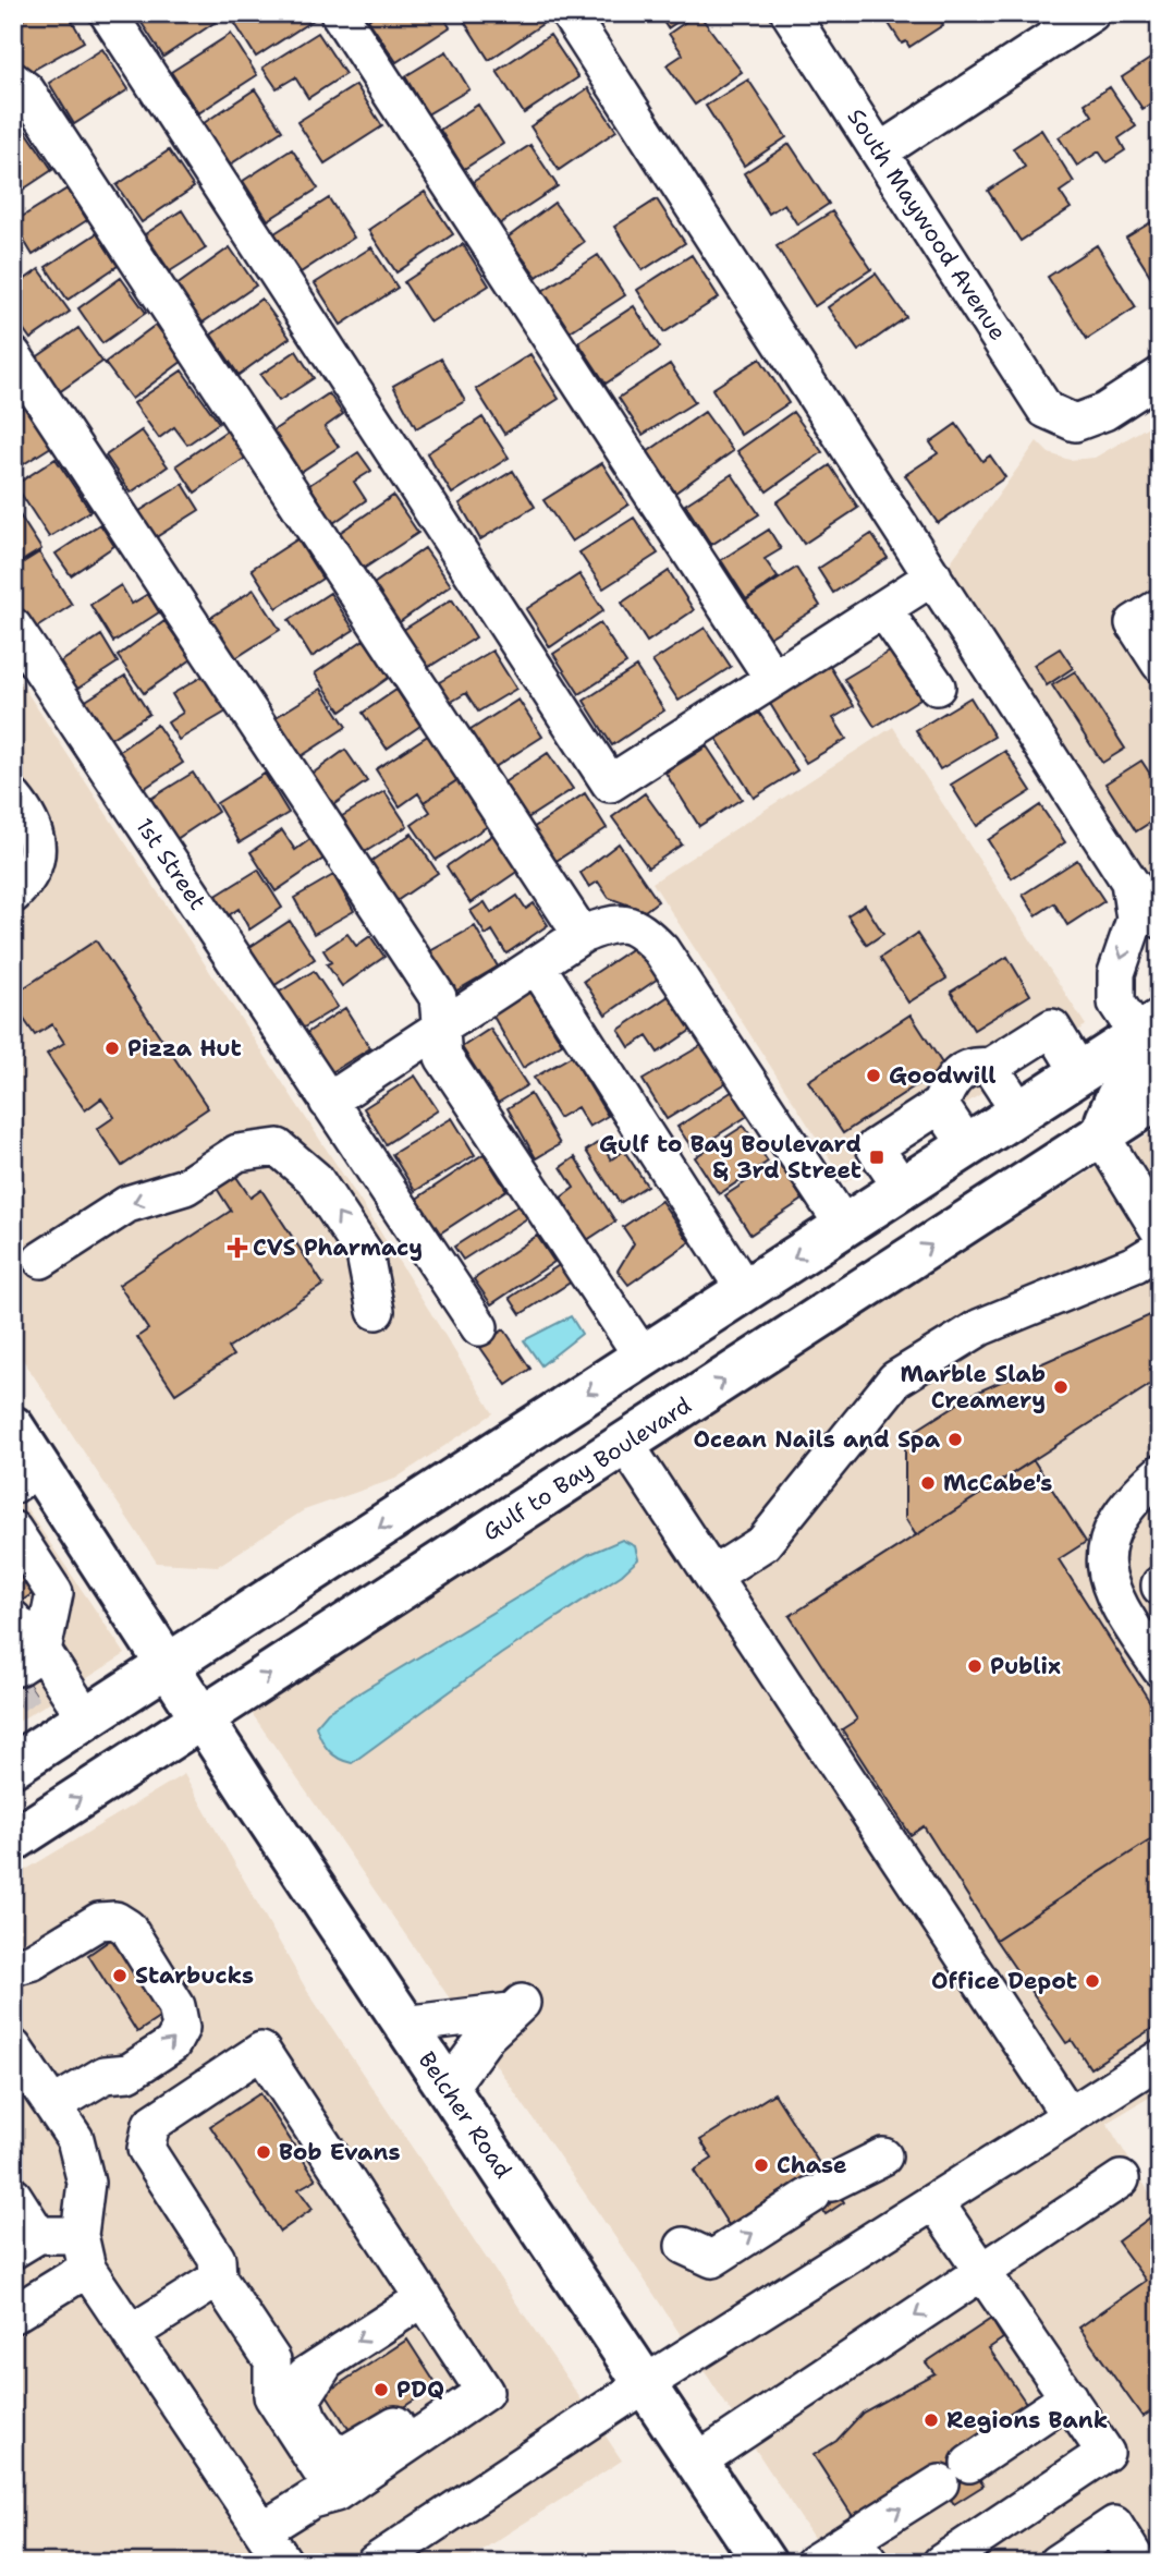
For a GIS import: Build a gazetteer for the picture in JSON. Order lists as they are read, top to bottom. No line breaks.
{"streets":{"main road":["Gulf to Bay Boulevard","Belcher Road"],"street":["South Maywood Avenue","1st Street"]},"crossings":[["Gulf to Bay Boulevard","Belcher Road"]],"places":{"other":["Pizza Hut","Goodwill","Marble Slab Creamery","Ocean Nails and Spa","McCabe's","Publix","Starbucks","Office Depot","Bob Evans","Chase","PDQ","Regions Bank"],"transit":["Gulf to Bay Boulevard & 3rd Street"],"health":["CVS Pharmacy"]}}
